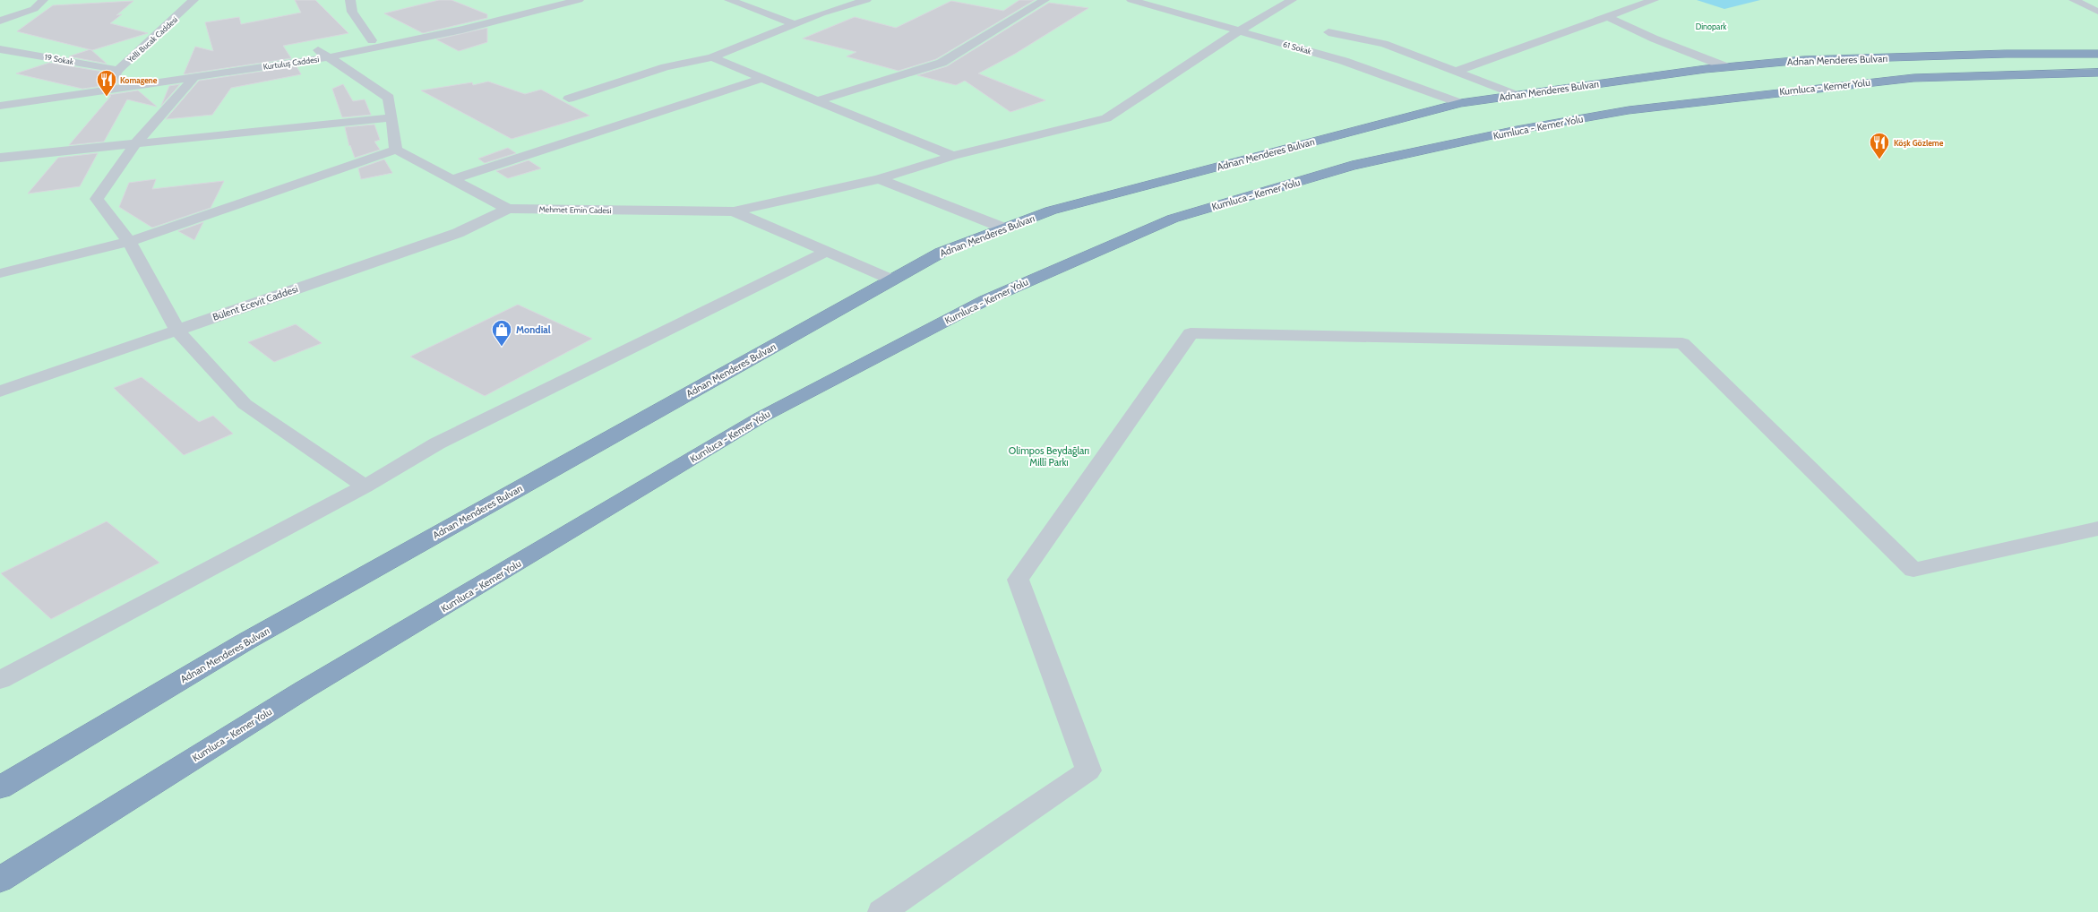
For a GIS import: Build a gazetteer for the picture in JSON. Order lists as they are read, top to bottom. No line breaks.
{"streets":{"highway":["Adnan Menderes Bulvarı","Kumluca - Kemer Yolu"],"street":["Yelli Bucak Caddesi","61 Sokak","19 Sokak","Kurtuluş Caddesi","Mehmet Emin Cadesi","Bülent Ecevit Caddesi"]},"crossings":[["Yelli Bucak Caddesi","19 Sokak"],["Yelli Bucak Caddesi","Kurtuluş Caddesi"],["61 Sokak","Adnan Menderes Bulvarı"],["19 Sokak","Kurtuluş Caddesi"],["Adnan Menderes Bulvarı","Mehmet Emin Cadesi"],["Mehmet Emin Cadesi","Bülent Ecevit Caddesi"]],"parks":["Dinopark","Olimpos Beydağları Millî Parkı"],"places":{"restaurant":["Komagene","Köşk Gözleme"],"shop":["Mondial"]}}
